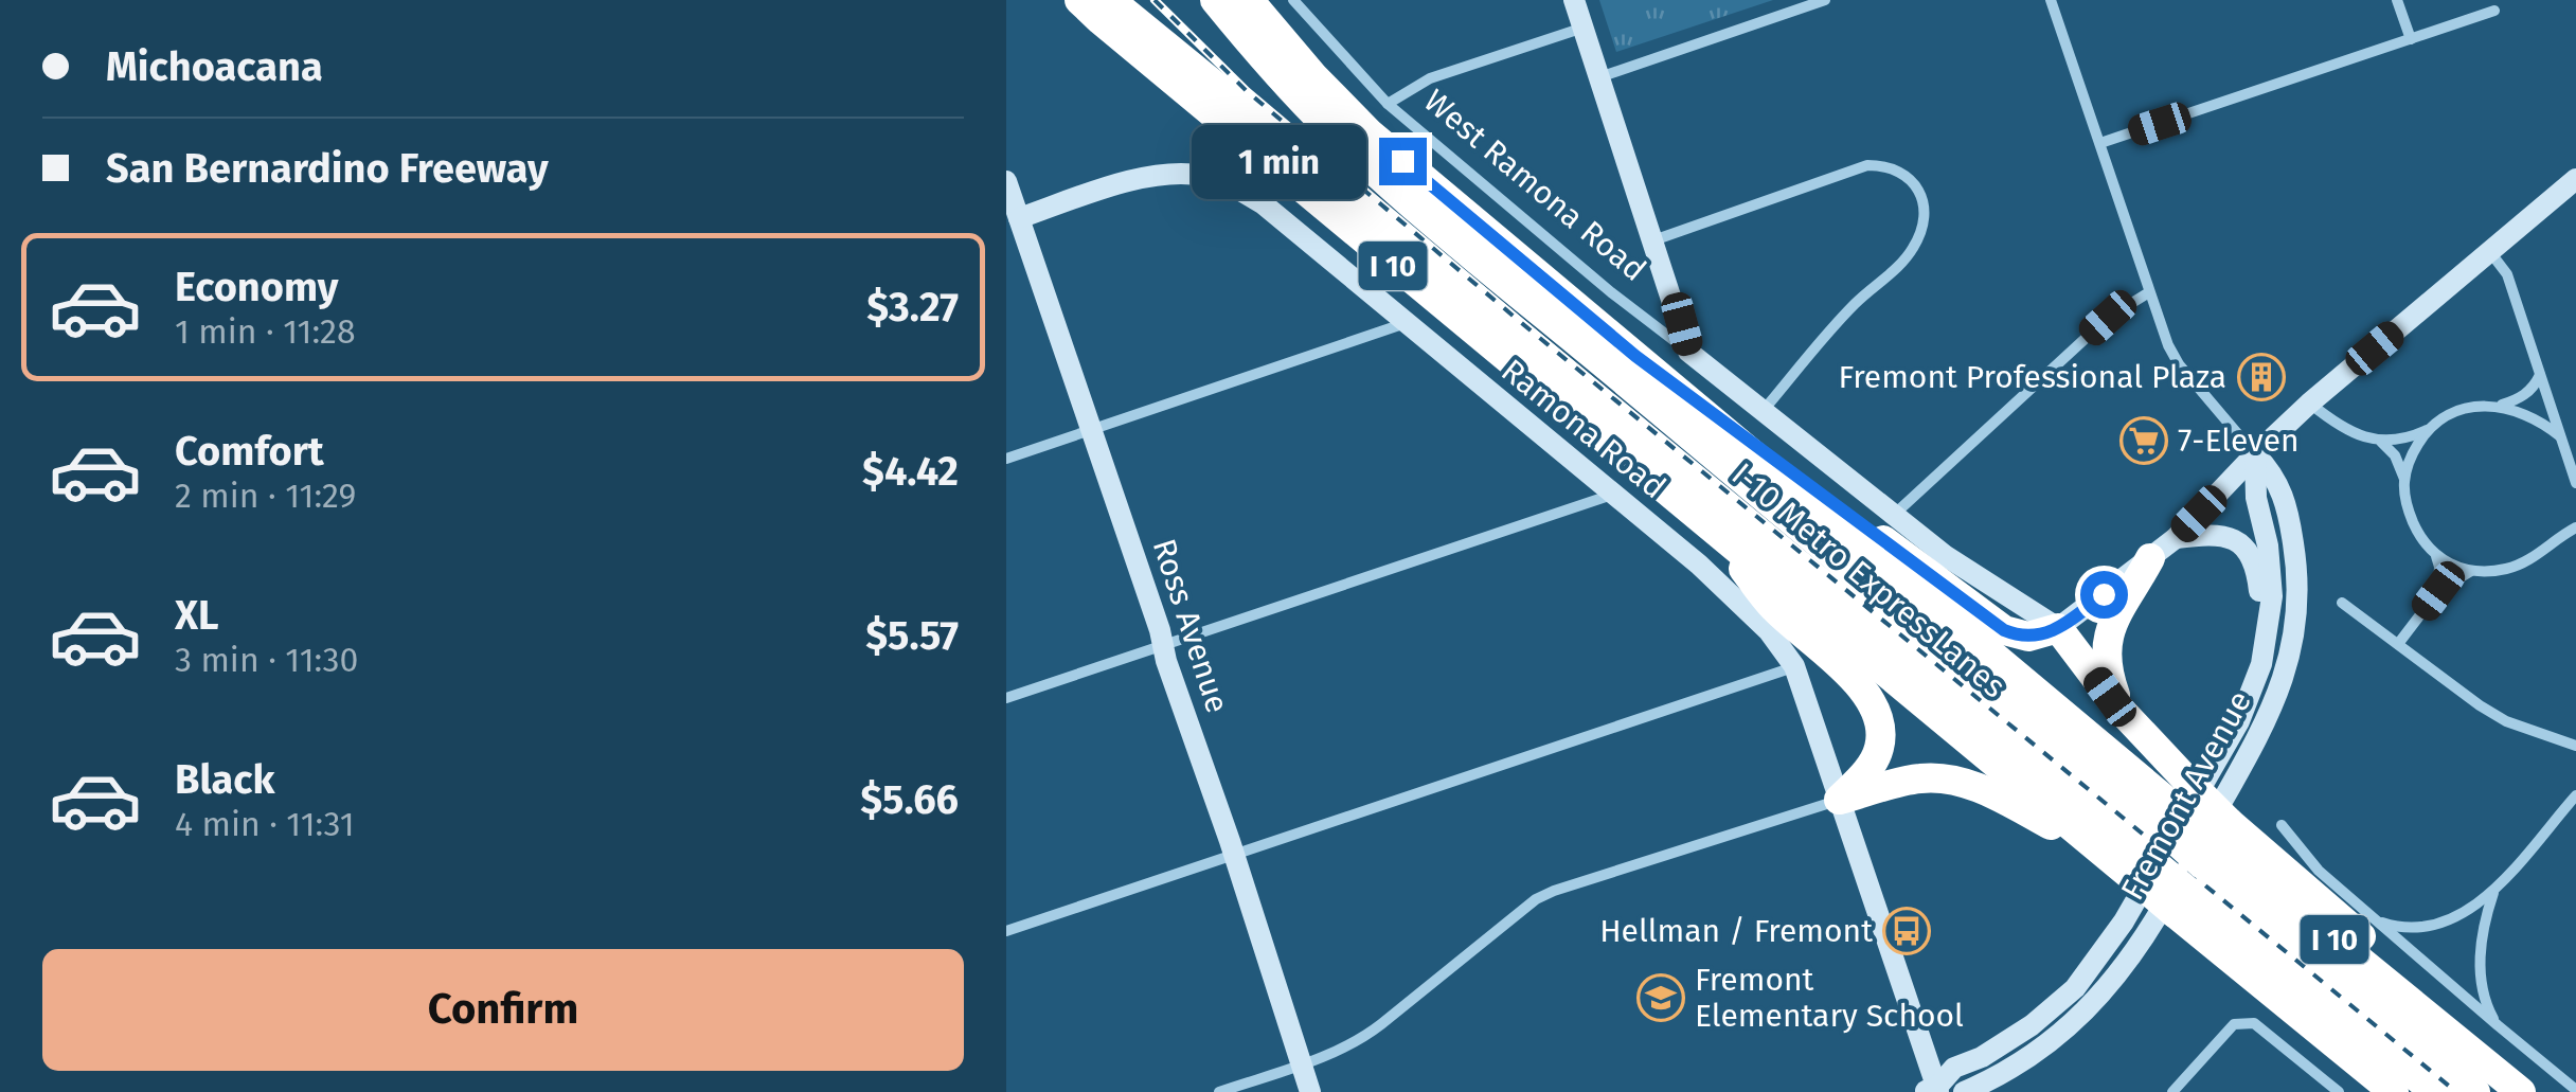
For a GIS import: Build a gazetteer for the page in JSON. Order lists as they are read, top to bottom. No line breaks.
{"streets":{"highway":["I 10","I-10 Metro ExpressLanes"],"street":["West Ramona Road","Ramona Road","Ross Avenue","Fremont Avenue"]},"crossings":[["I 10","I-10 Metro ExpressLanes"],["Ramona Road","Ross Avenue"],["Ramona Road","Fremont Avenue"]],"places":{"building":["Fremont Professional Plaza"],"supermarket":["7-Eleven"],"bus stop":["Hellman / Fremont"],"school or university":["Fremont Elementary School"]},"page":{"banner":["Michoacana","San Bernardino Freeway"],"bubble":"1 min","list":[{"name":"Economy","note":"1 min · 11:28","value":"$3.27"},{"name":"Comfort","note":"2 min · 11:29","value":"$4.42"},{"name":"XL","note":"3 min · 11:30","value":"$5.57"},{"name":"Black","note":"4 min · 11:31","value":"$5.66"}],"buttons":"Confirm"}}
